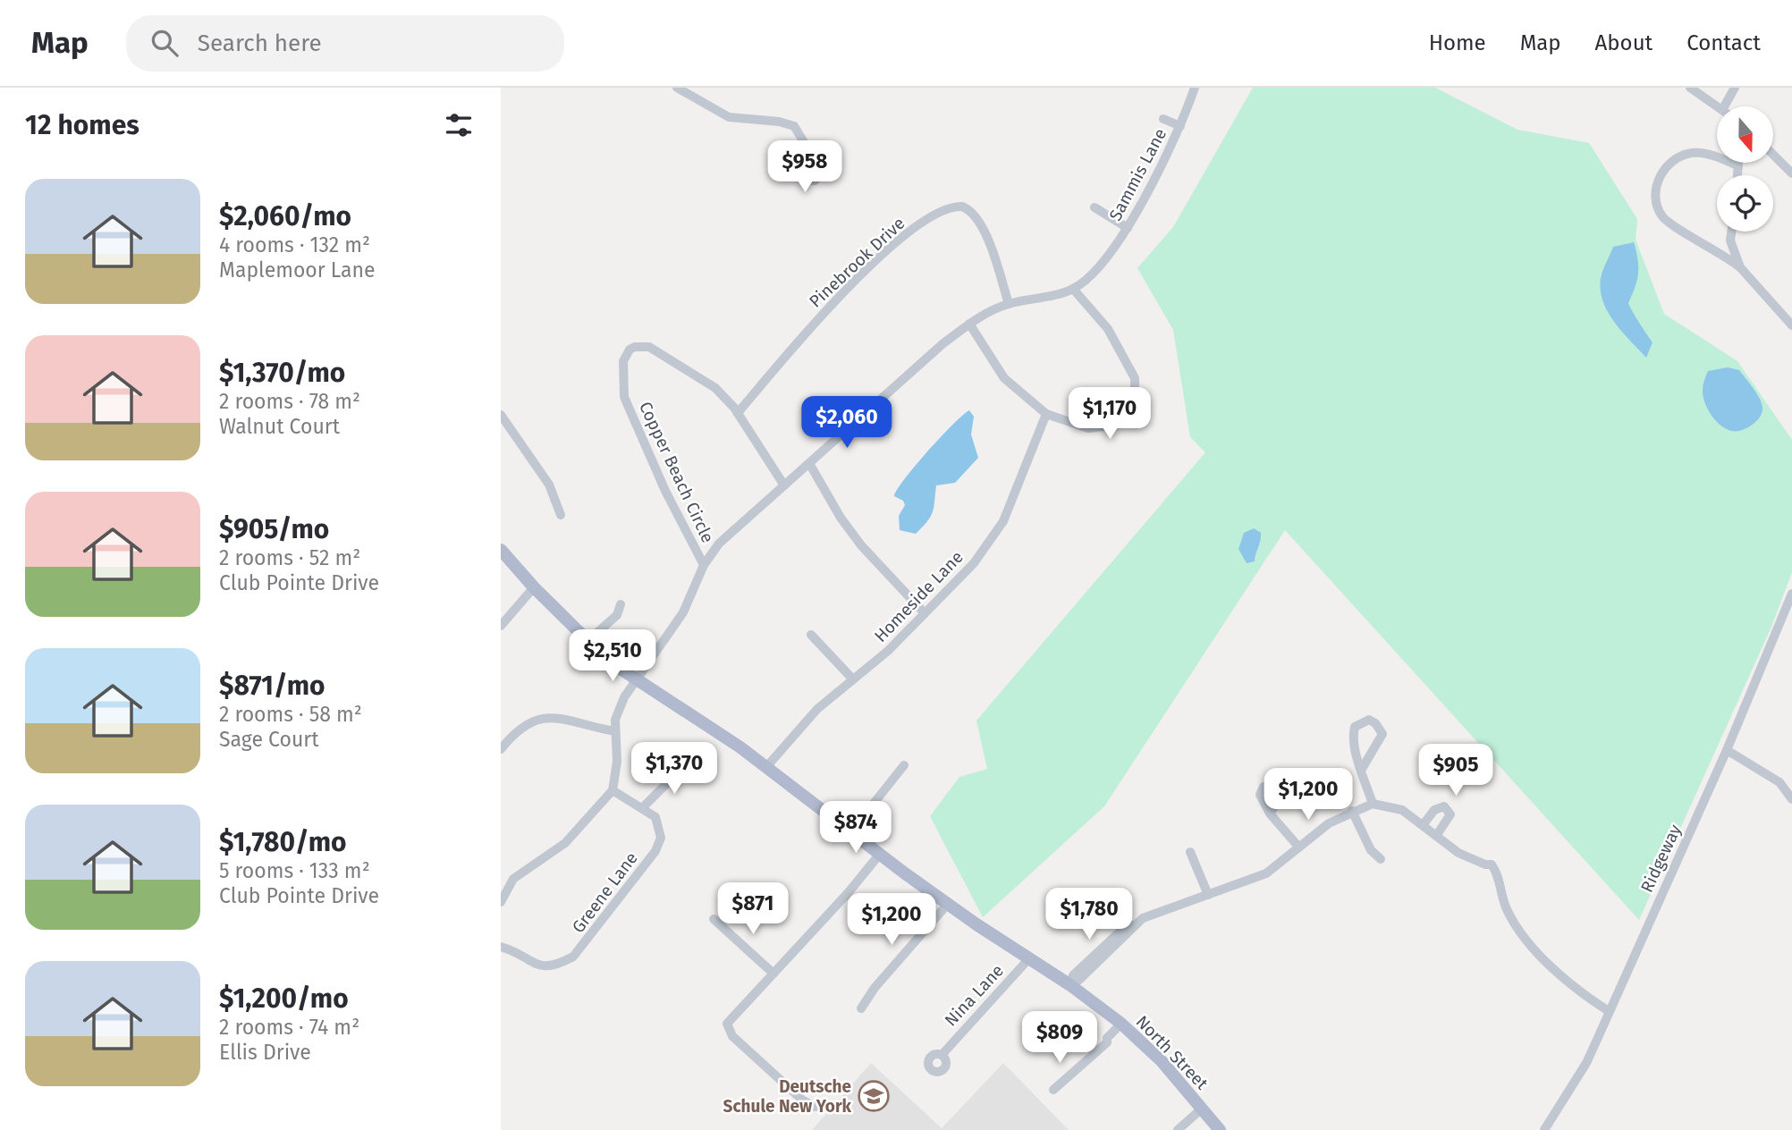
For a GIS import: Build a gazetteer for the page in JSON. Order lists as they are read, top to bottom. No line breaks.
{"streets":{"main road":["North Street"],"street":["Sammis Lane","Pinebrook Drive","Copper Beach Circle","Homeside Lane","Ridgeway","Greene Lane","Nina Lane"]},"crossings":[["Pinebrook Drive","Copper Beach Circle"],["Homeside Lane","North Street"],["Nina Lane","North Street"]],"places":{"school or university":["Deutsche Schule New York"]},"north":"bottom","page":{"header":"Map","search":"Search here","nav":["Home","Map","About","Contact"],"heading":"12 homes","price":["$958","$1,170","$2,060","$2,510","$1,370","$905","$1,200","$874","$871","$1,780","$1,200","$809"],"list":[{"name":"$2,060/mo","note":"4 rooms · 132 m² · Maplemoor Lane"},{"name":"$1,370/mo","note":"2 rooms · 78 m² · Walnut Court"},{"name":"$905/mo","note":"2 rooms · 52 m² · Club Pointe Drive"},{"name":"$871/mo","note":"2 rooms · 58 m² · Sage Court"},{"name":"$1,780/mo","note":"5 rooms · 133 m² · Club Pointe Drive"},{"name":"$1,200/mo","note":"2 rooms · 74 m² · Ellis Drive"}]}}
